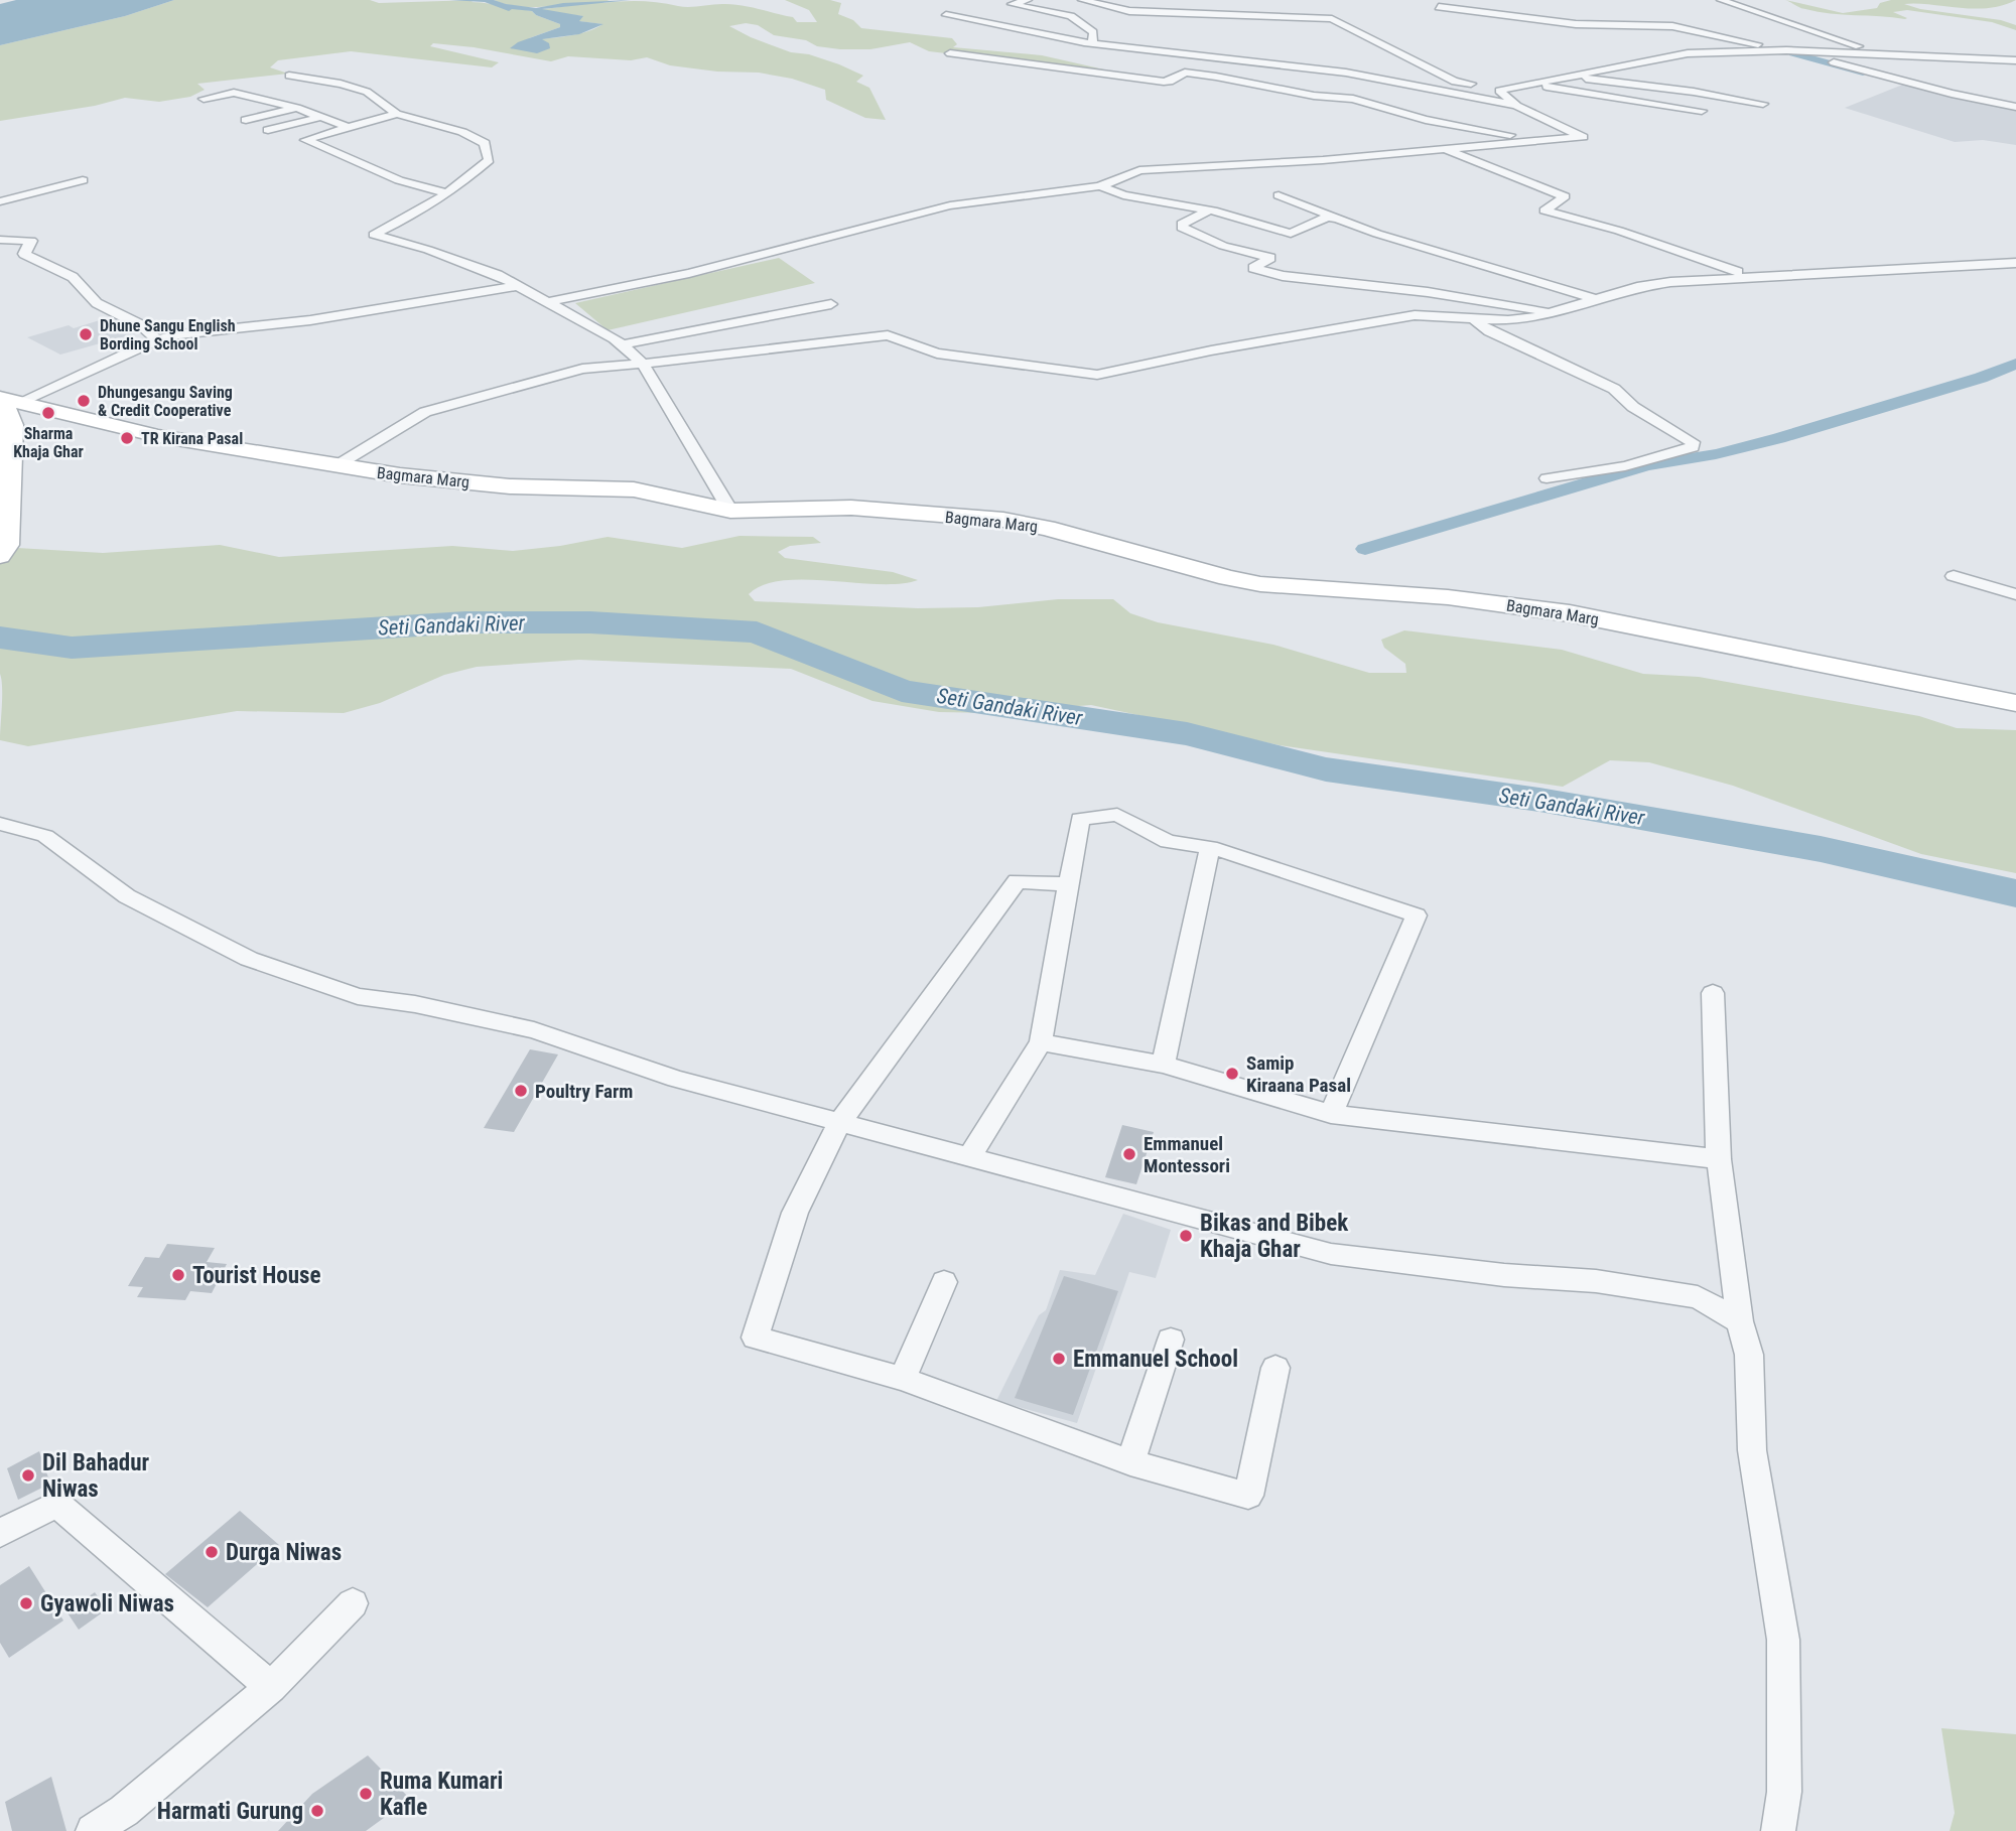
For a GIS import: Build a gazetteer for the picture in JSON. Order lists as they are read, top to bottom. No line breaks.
{"streets":{"main road":["Bagmara Marg"]},"water":["Seti Gandaki River"],"places":["Dhune Sangu English Bording School","Dhungesangu Saving & Credit Cooperative","Sharma Khaja Ghar","TR Kirana Pasal","Samip Kiraana Pasal","Poultry Farm","Emmanuel Montessori","Bikas and Bibek Khaja Ghar","Tourist House","Emmanuel School","Dil Bahadur Niwas","Durga Niwas","Gyawoli Niwas","Ruma Kumari Kafle","Harmati Gurung"]}
